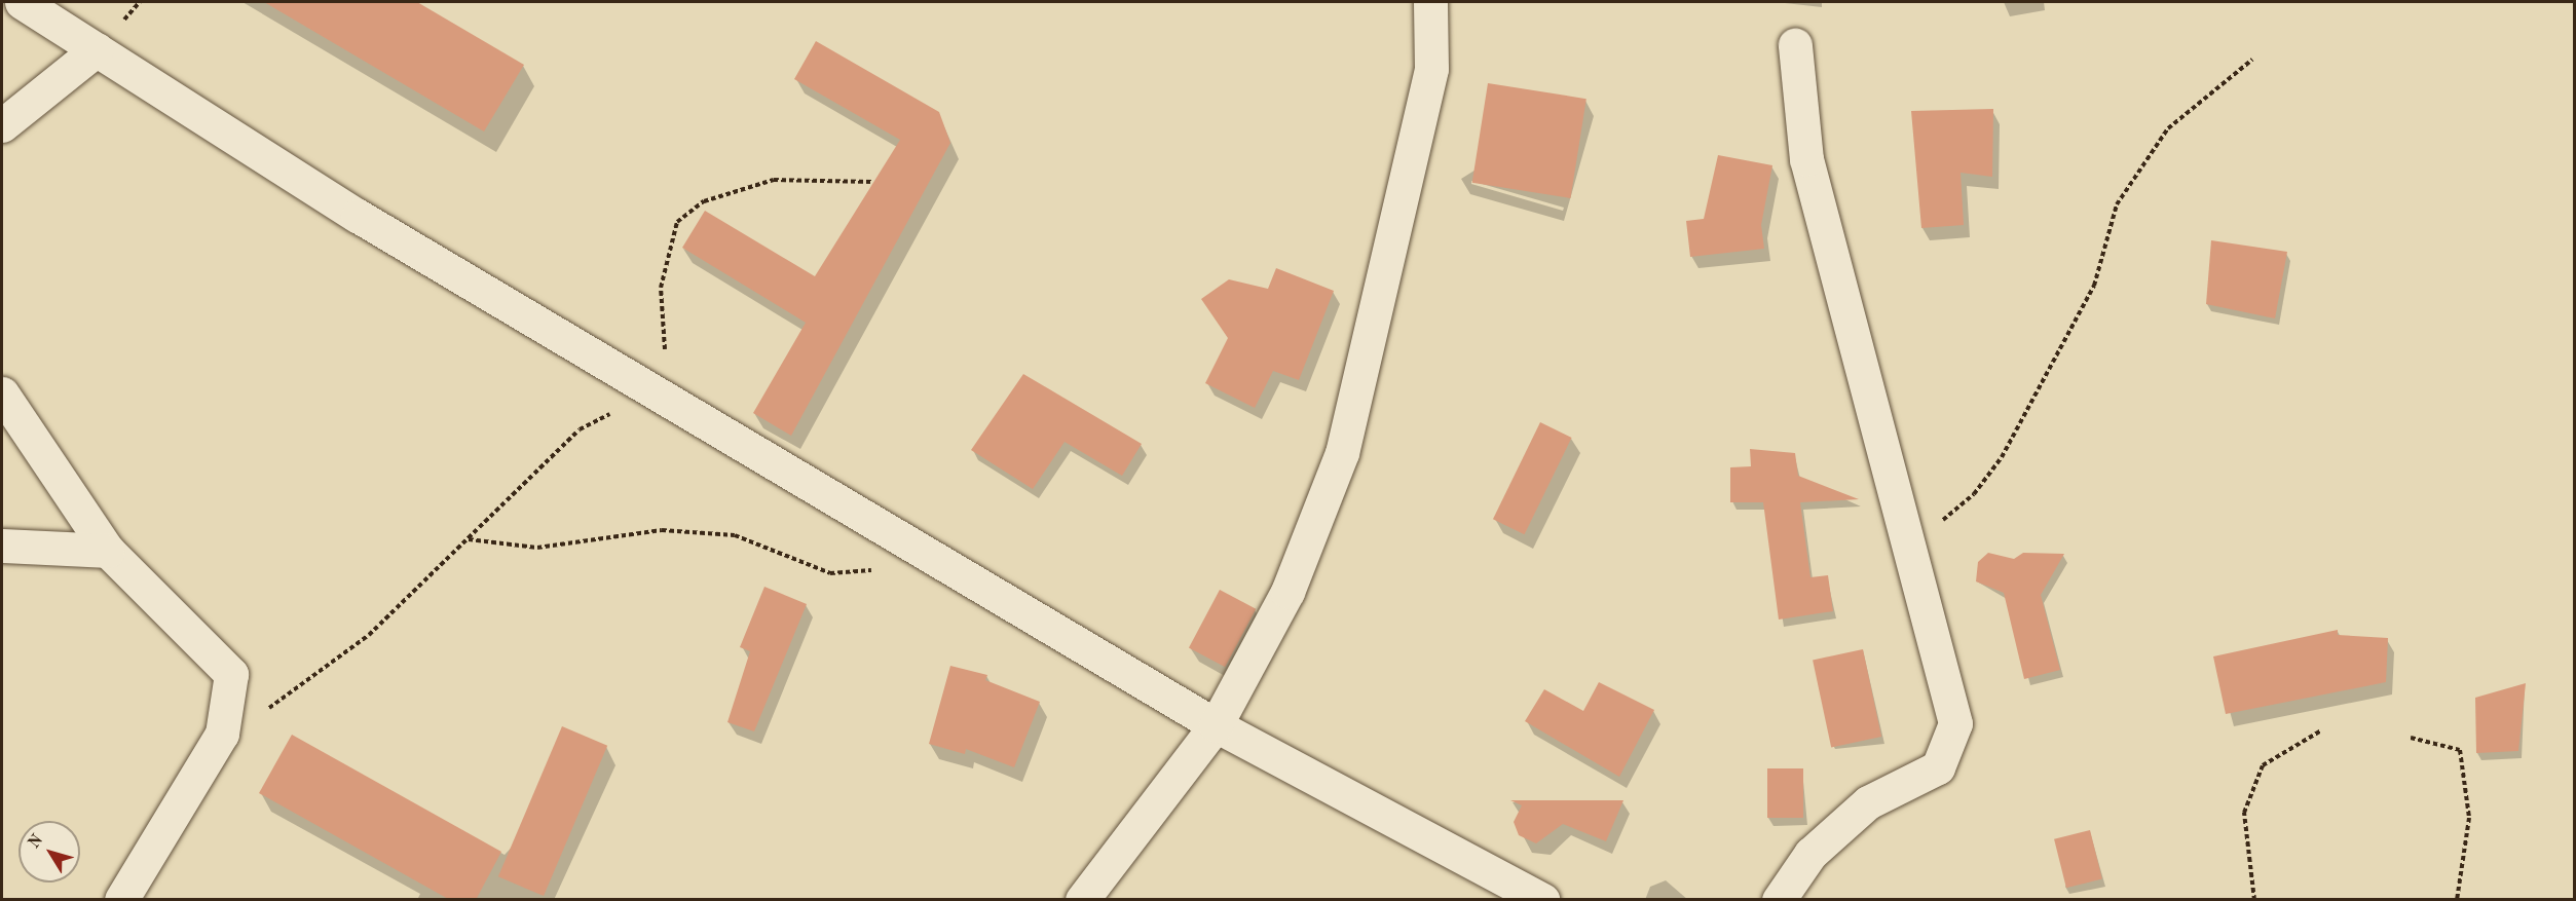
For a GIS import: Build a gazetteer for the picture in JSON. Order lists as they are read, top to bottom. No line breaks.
{"north":"top left"}
